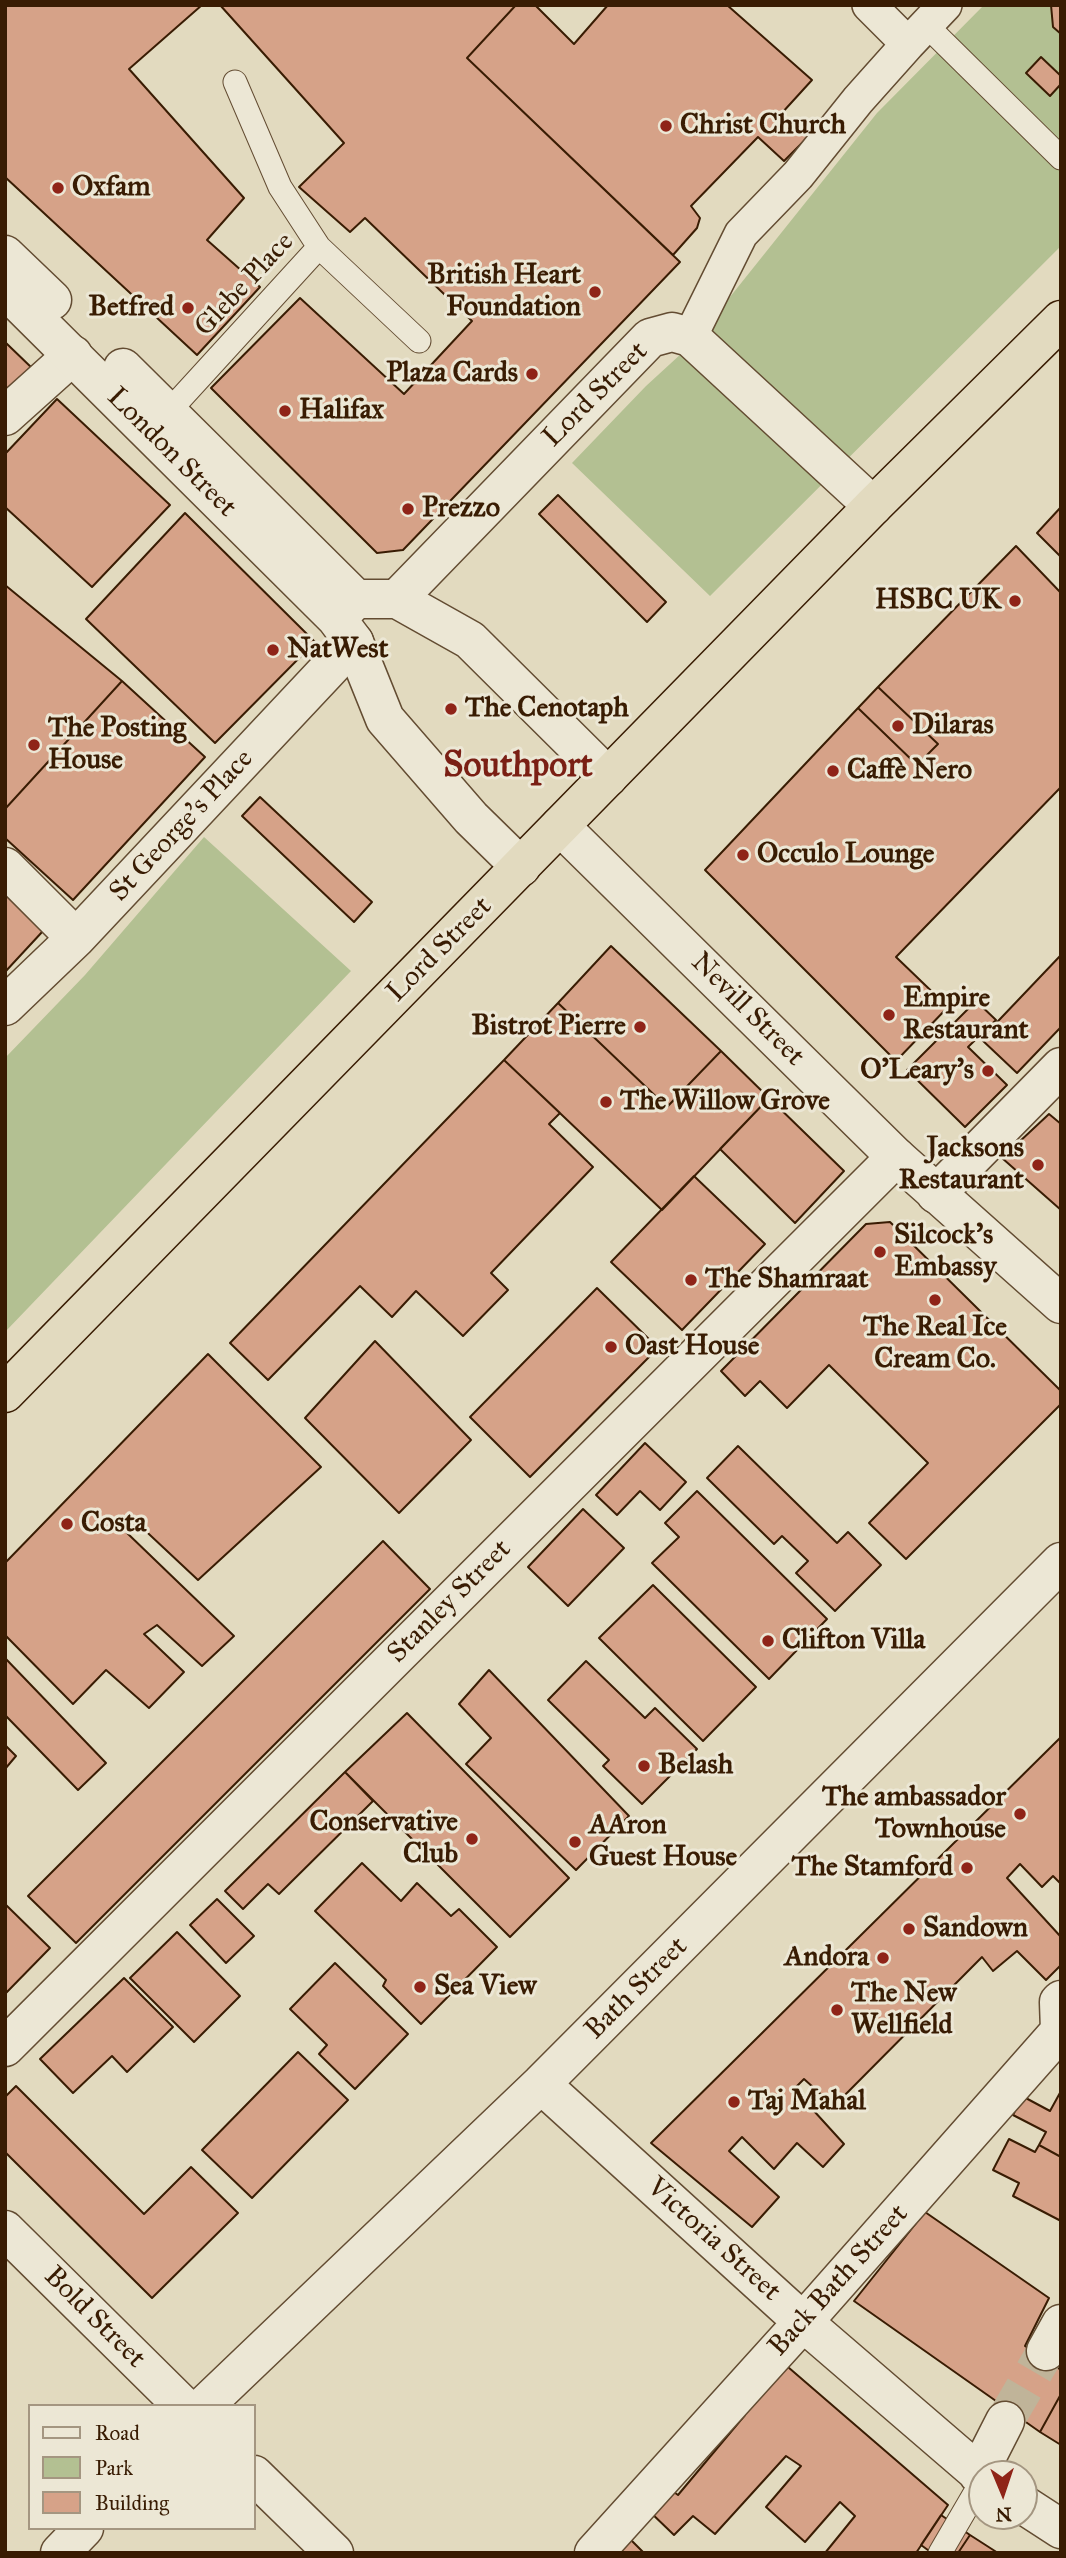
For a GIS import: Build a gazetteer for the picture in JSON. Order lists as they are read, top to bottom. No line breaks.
{"streets":{"highway":["Lord Street"],"street":["London Street","St George's Place","Nevill Street","Stanley Street","Bath Street","Victoria Street","Back Bath Street","Bold Street"],"lane":["Glebe Place"]},"crossings":[["Glebe Place","London Street"],["Lord Street","Nevill Street"],["London Street","St George's Place"],["Nevill Street","Stanley Street"],["Bath Street","Victoria Street"],["Victoria Street","Back Bath Street"]],"districts":["Southport"],"places":["Christ Church","Oxfam","British Heart Foundation","Betfred","Plaza Cards","Halifax","Prezzo","HSBC UK","NatWest","The Cenotaph","Dilaras","The Posting House","Caffè Nero","Occulo Lounge","Empire Restaurant","Bistrot Pierre","O'Leary's","The Willow Grove","Jacksons Restaurant","Silcock's Embassy","The Shamraat","The Real Ice Cream Co.","Oast House","Costa","Clifton Villa","Belash","The ambassador Townhouse","Conservative Club","AAron Guest House","The Stamford","Sandown","Andora","Sea View","The New Wellfield","Taj Mahal"],"legend":["Road","Park","Building"],"north":"bottom"}
